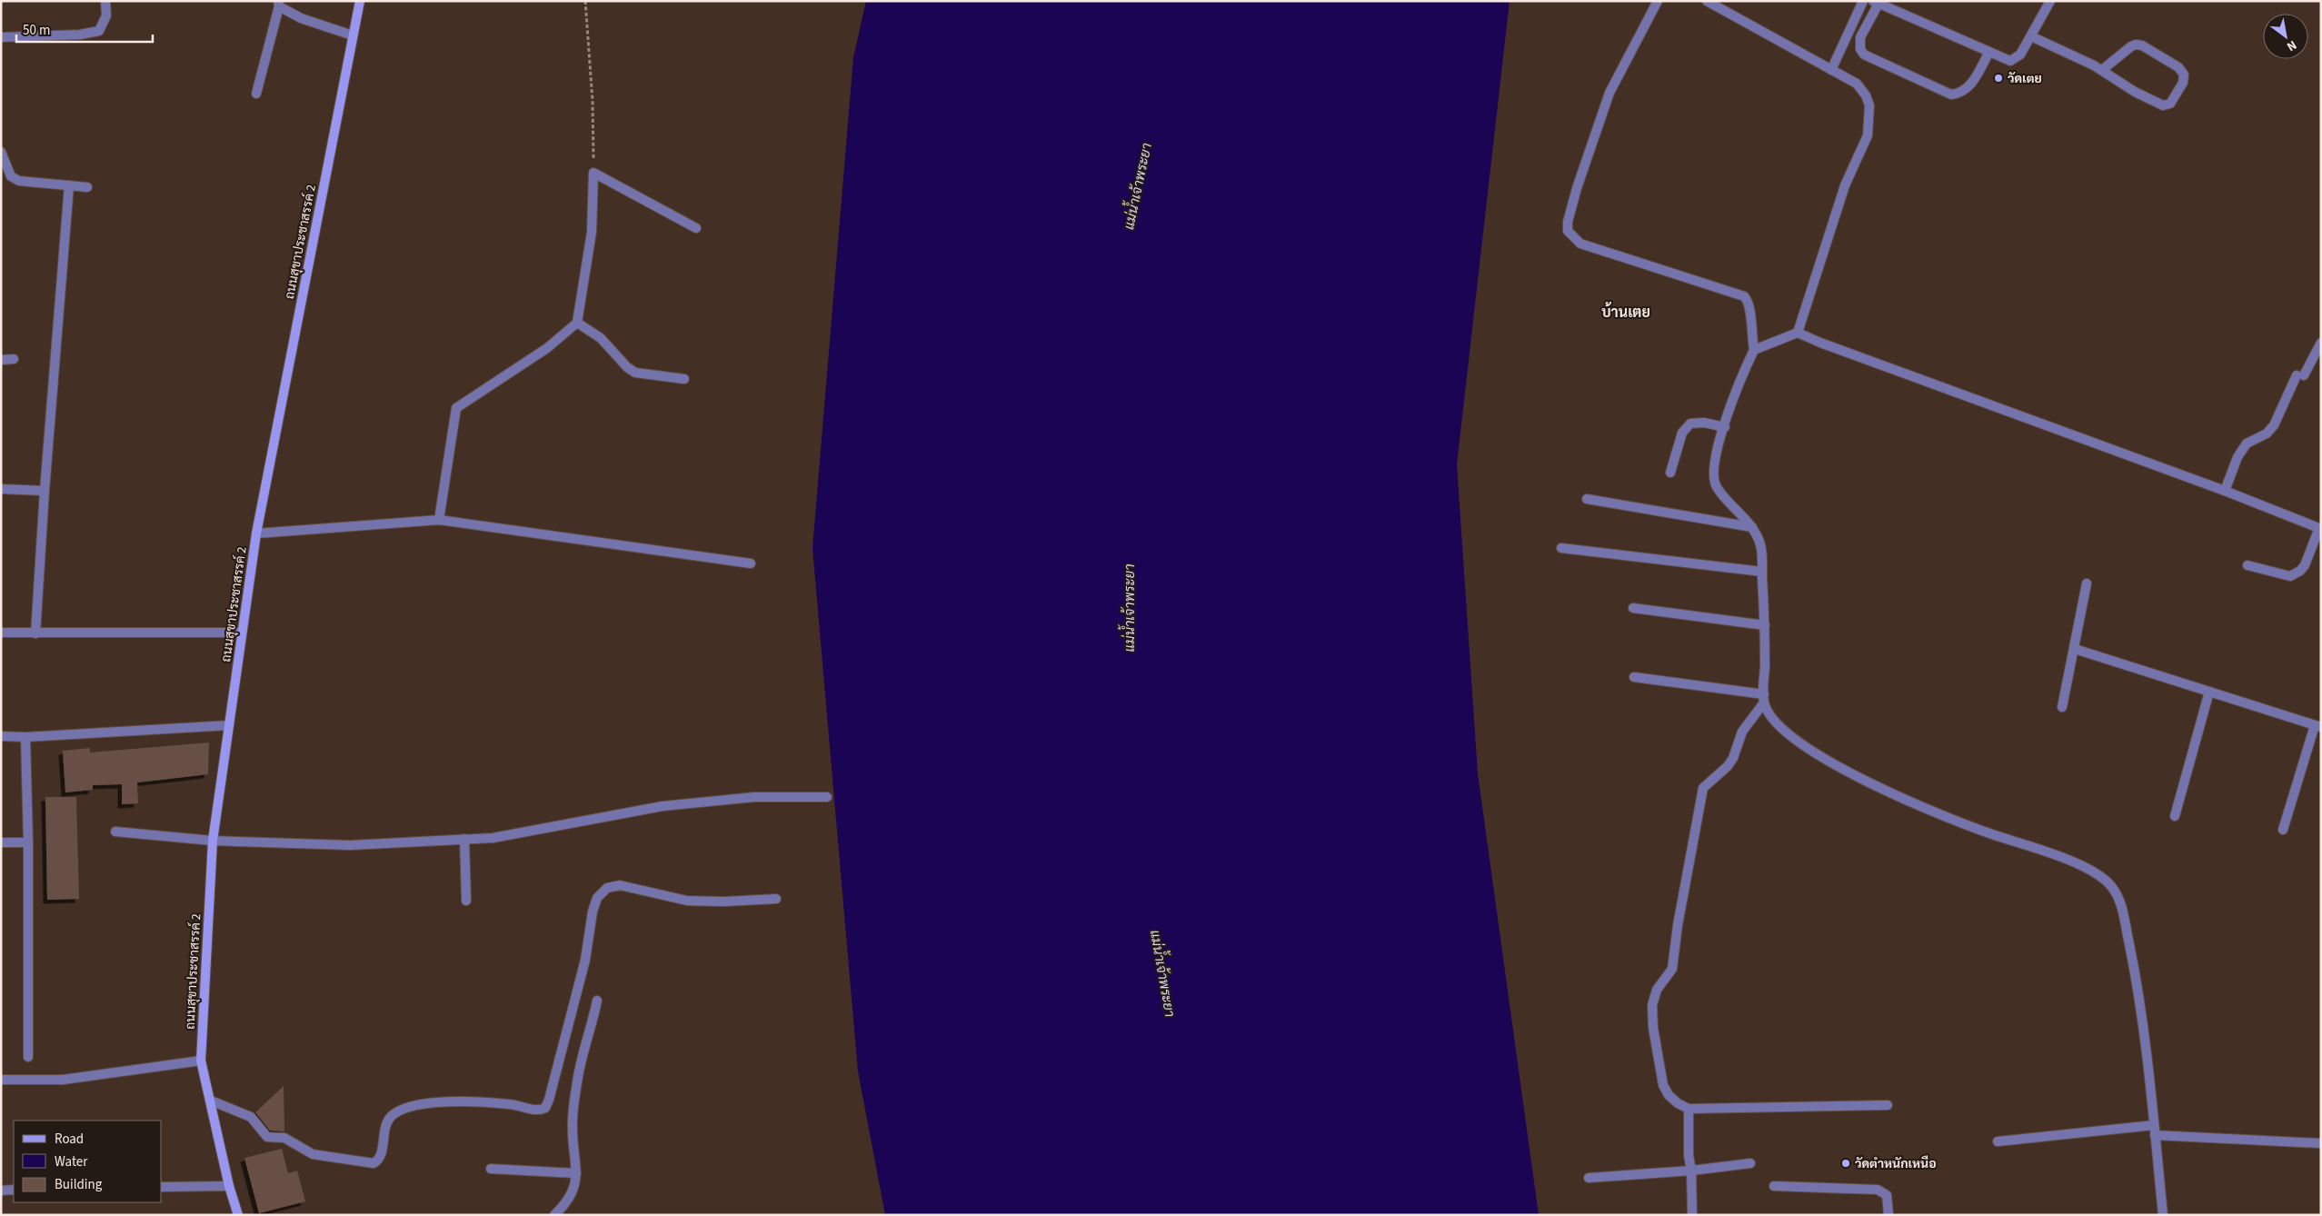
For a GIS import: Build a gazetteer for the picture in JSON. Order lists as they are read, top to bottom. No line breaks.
{"streets":{"street":["ถนนสุขาประชาสรรค์ 2"]},"districts":["บ้านเตย"],"water":["แม่น้ำเจ้าพระยา"],"places":["วัดเตย","วัดตำหนักเหนือ"],"legend":["Road","Water","Building"],"scale_bar":"50 m","north":"bottom right"}
